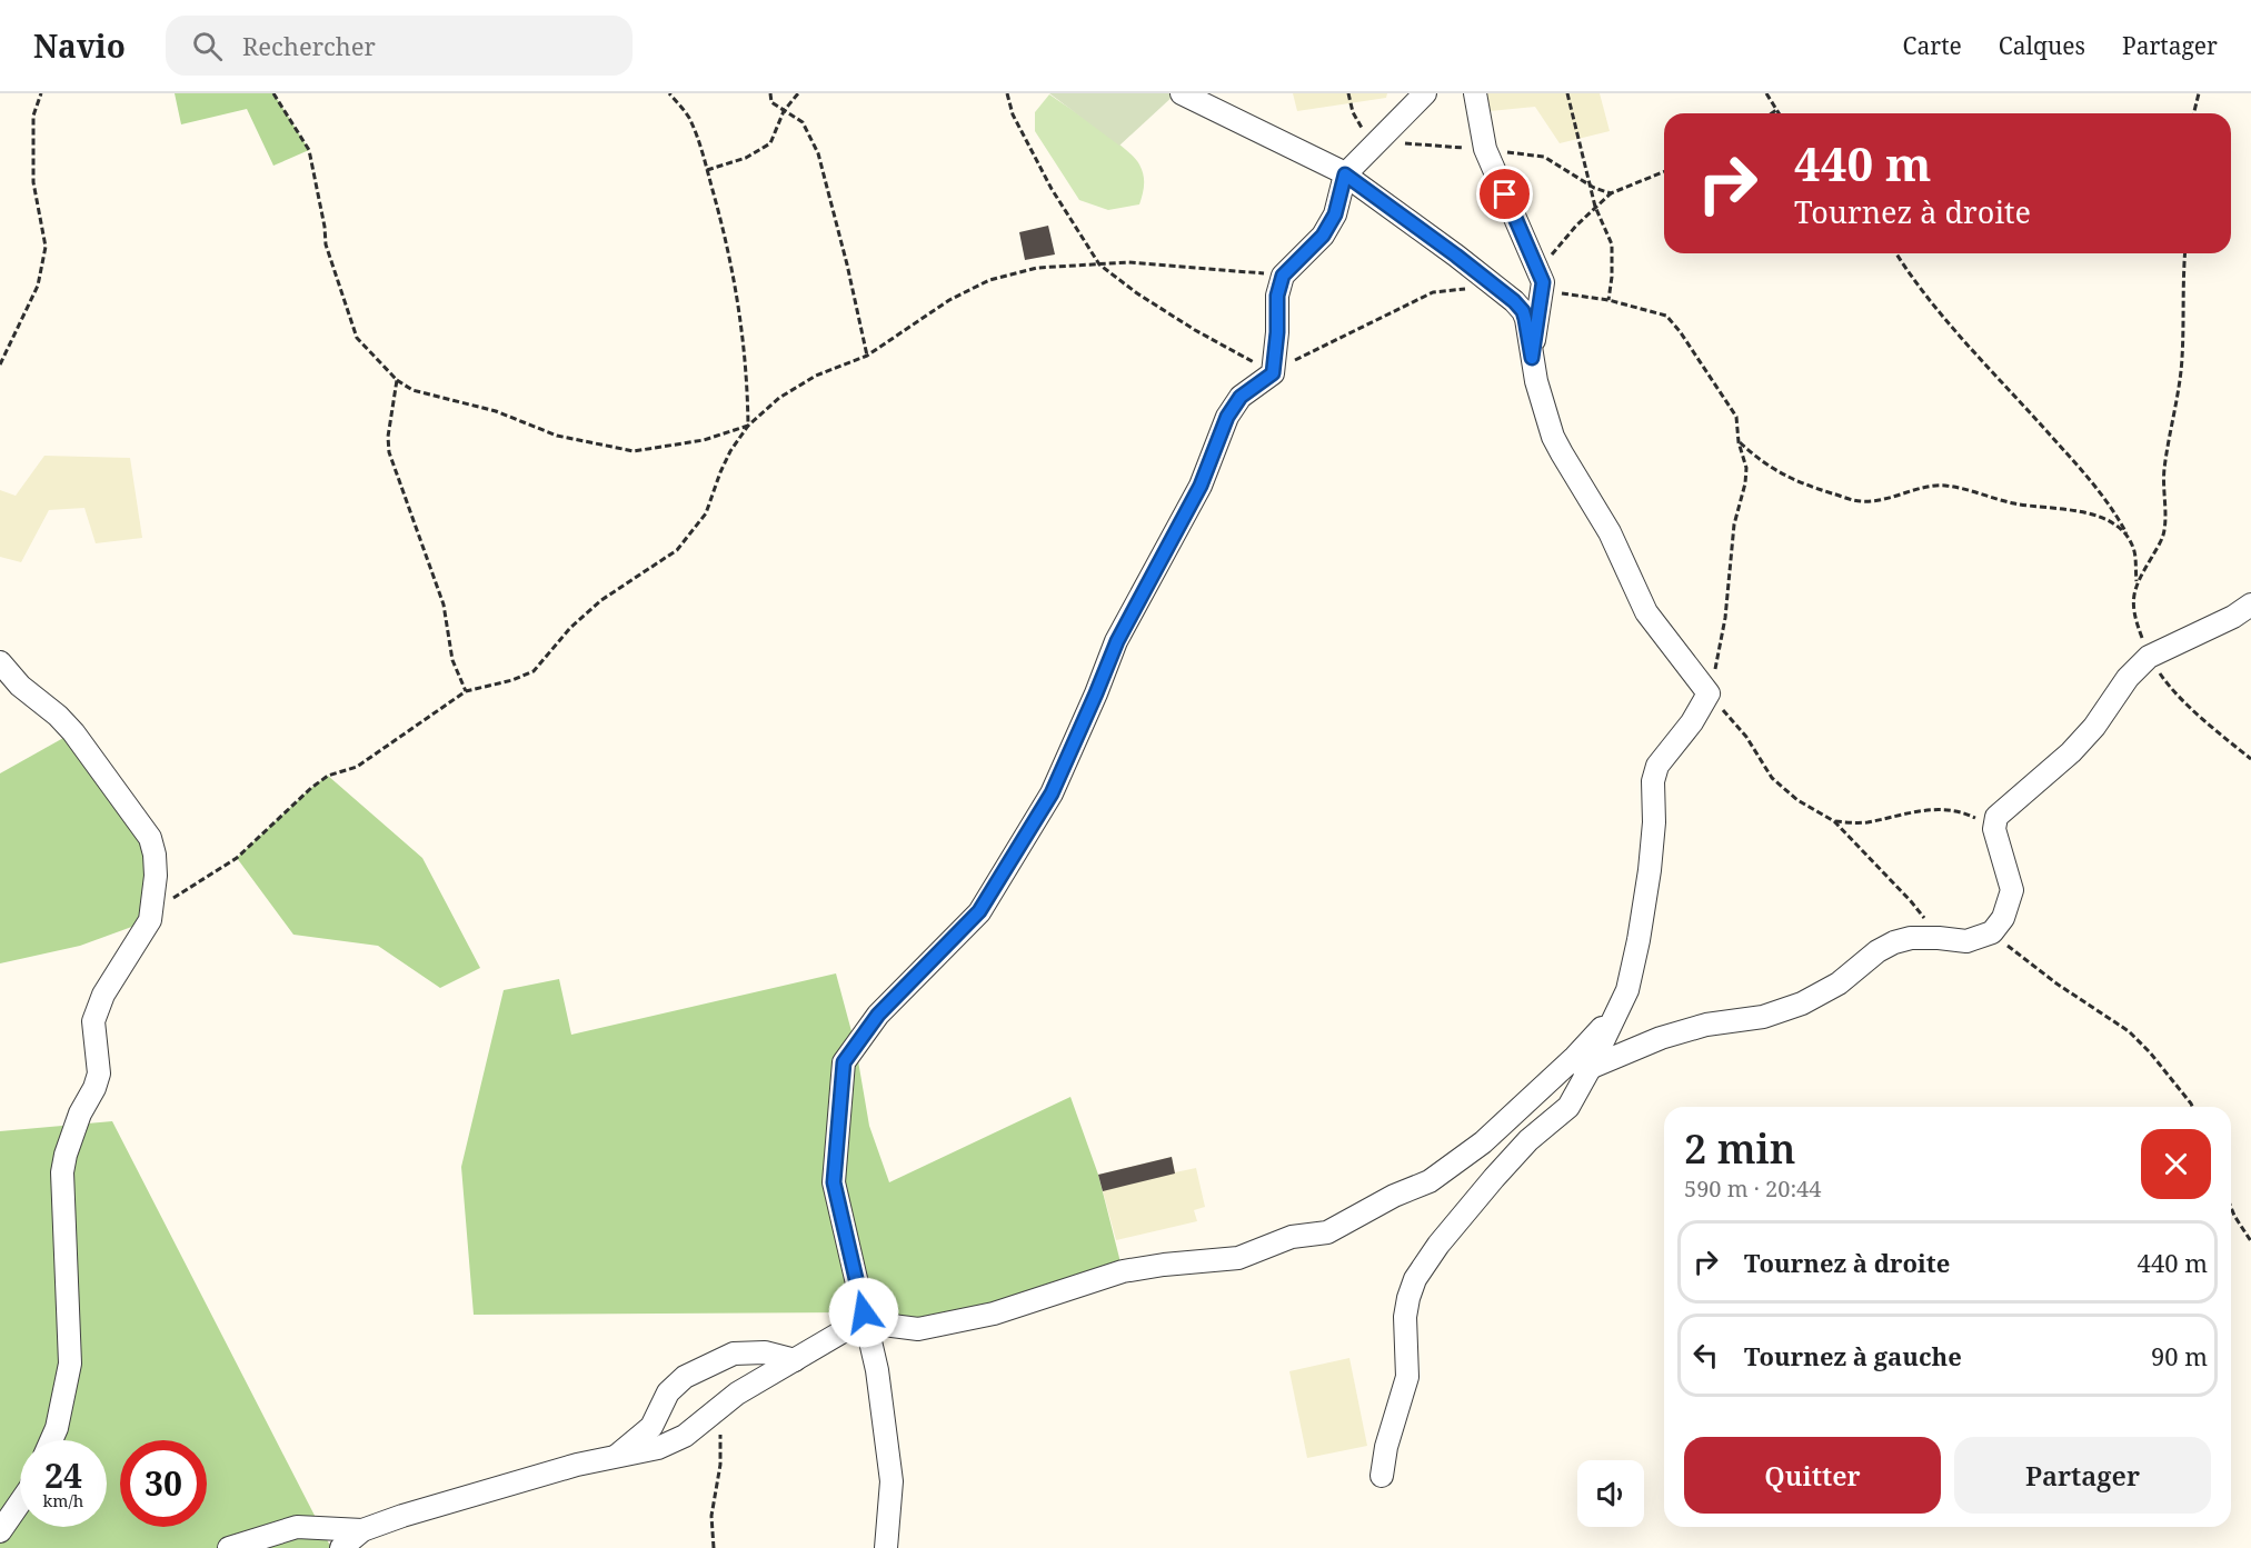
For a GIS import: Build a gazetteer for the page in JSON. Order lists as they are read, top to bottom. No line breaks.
{"page":{"header":"Navio","search":"Rechercher","nav":["Carte","Calques","Partager"],"turn":["440 m","Tournez à droite"],"heading":["2 min","590 m · 20:44"],"list":[{"name":"Tournez à droite","value":"440 m"},{"name":"Tournez à gauche","value":"90 m"}],"buttons":["Quitter","Partager"],"speed":"24 km/h","limit":"30"}}
